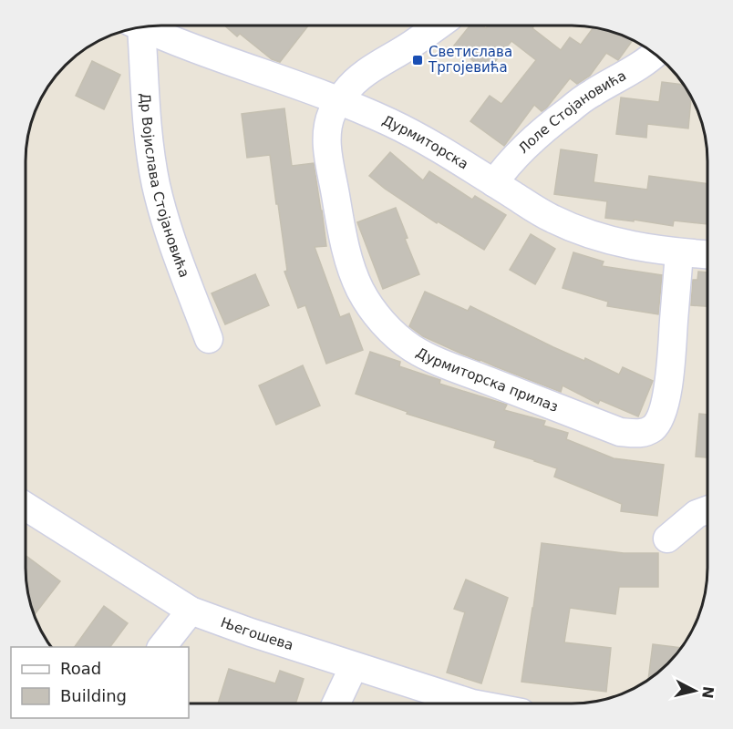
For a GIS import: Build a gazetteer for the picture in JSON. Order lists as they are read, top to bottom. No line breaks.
{"streets":{"street":["Лоле Стојановића","Дурмиторска","Др Војислава Стојановића","Дурмиторска прилаз","Његошева"]},"crossings":[["Лоле Стојановића","Дурмиторска"],["Дурмиторска","Дурмиторска прилаз"]],"places":{"transit":["Светислава Тргојевића"]},"legend":["Road","Building"],"north":"right"}
